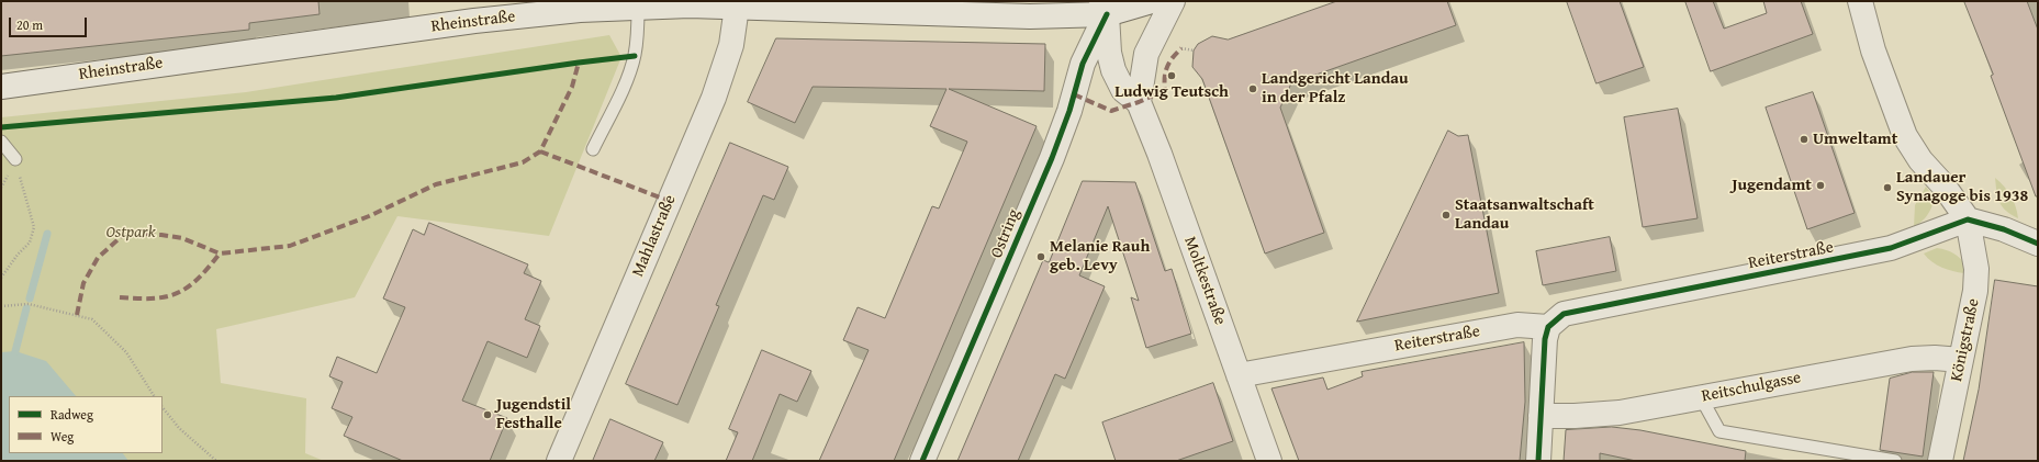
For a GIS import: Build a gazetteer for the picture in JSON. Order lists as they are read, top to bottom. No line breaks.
{"streets":{"street":["Rheinstraße","Ostring","Mahlastraße","Reiterstraße","Moltkestraße","Königstraße","Reitschulgasse"]},"crossings":[["Rheinstraße","Ostring"],["Rheinstraße","Mahlastraße"],["Rheinstraße","Moltkestraße"],["Ostring","Moltkestraße"],["Reiterstraße","Moltkestraße"],["Reiterstraße","Königstraße"],["Königstraße","Reitschulgasse"]],"parks":["Ostpark"],"places":["Ludwig Teutsch","Landgericht Landau in der Pfalz","Umweltamt","Jugendamt","Landauer Synagoge bis 1938","Staatsanwaltschaft Landau","Melanie Rauh geb. Levy","Jugendstil Festhalle"],"legend":["Radweg","Weg"],"scale_bar":"20 m"}
